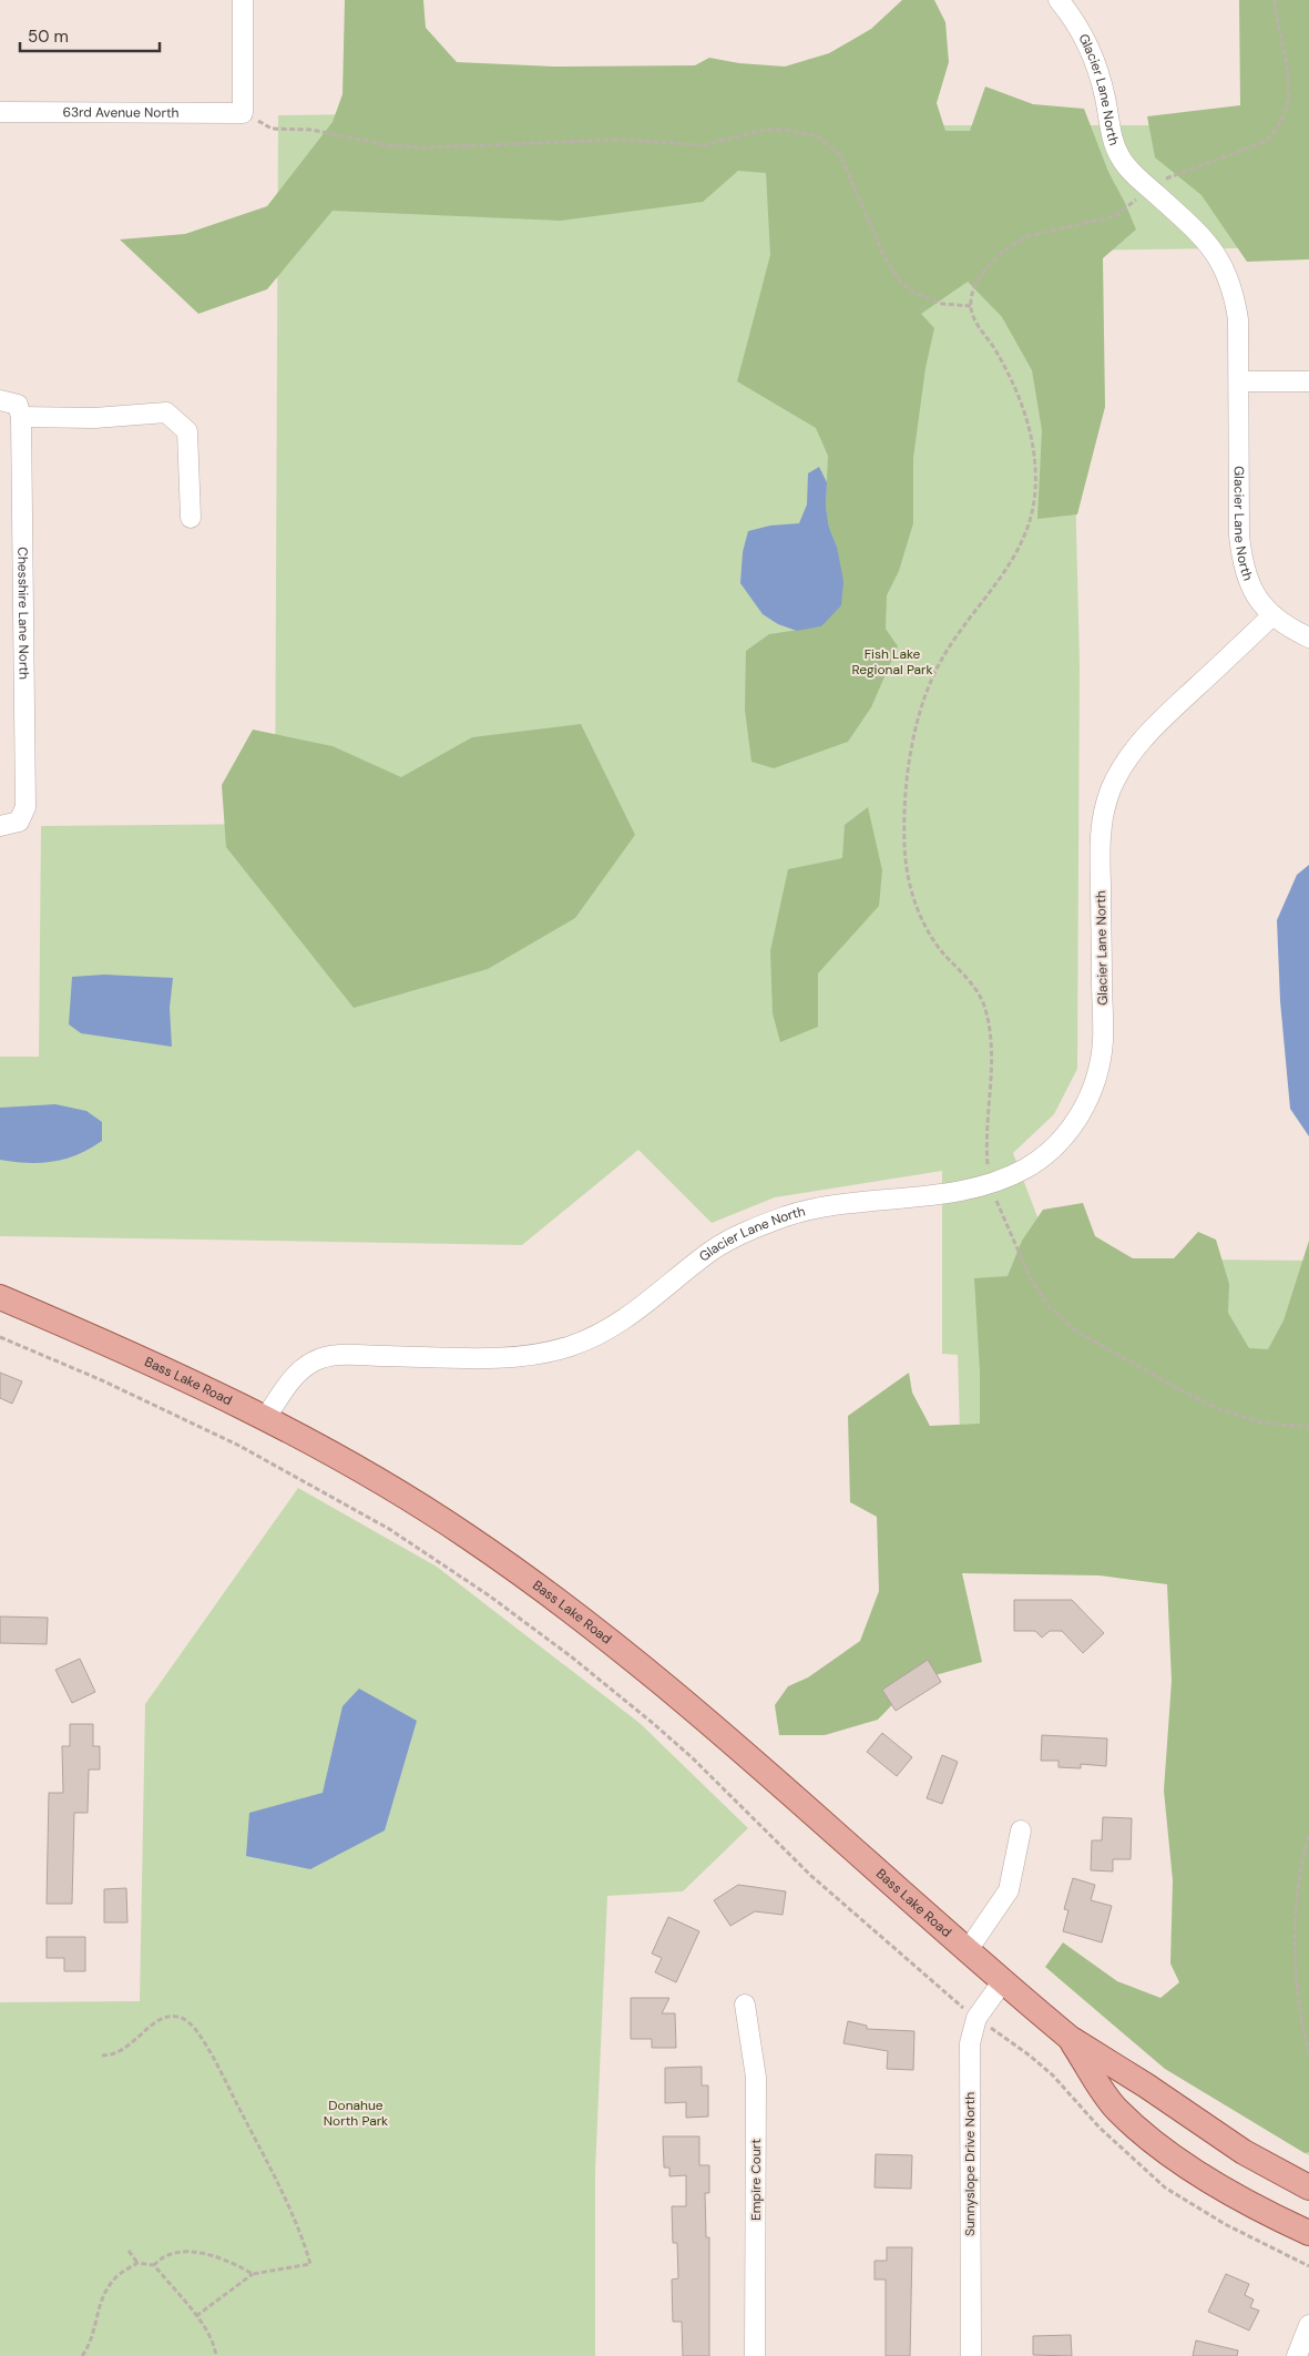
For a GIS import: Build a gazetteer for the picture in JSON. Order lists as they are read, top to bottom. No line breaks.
{"streets":{"main road":["Bass Lake Road"],"street":["Glacier Lane North","63rd Avenue North","Chesshire Lane North","Sunnyslope Drive North","Empire Court"]},"crossings":[["Glacier Lane North","Bass Lake Road"],["Bass Lake Road","Sunnyslope Drive North"]],"parks":["Fish Lake Regional Park","Donahue North Park"],"scale_bar":"50 m"}
